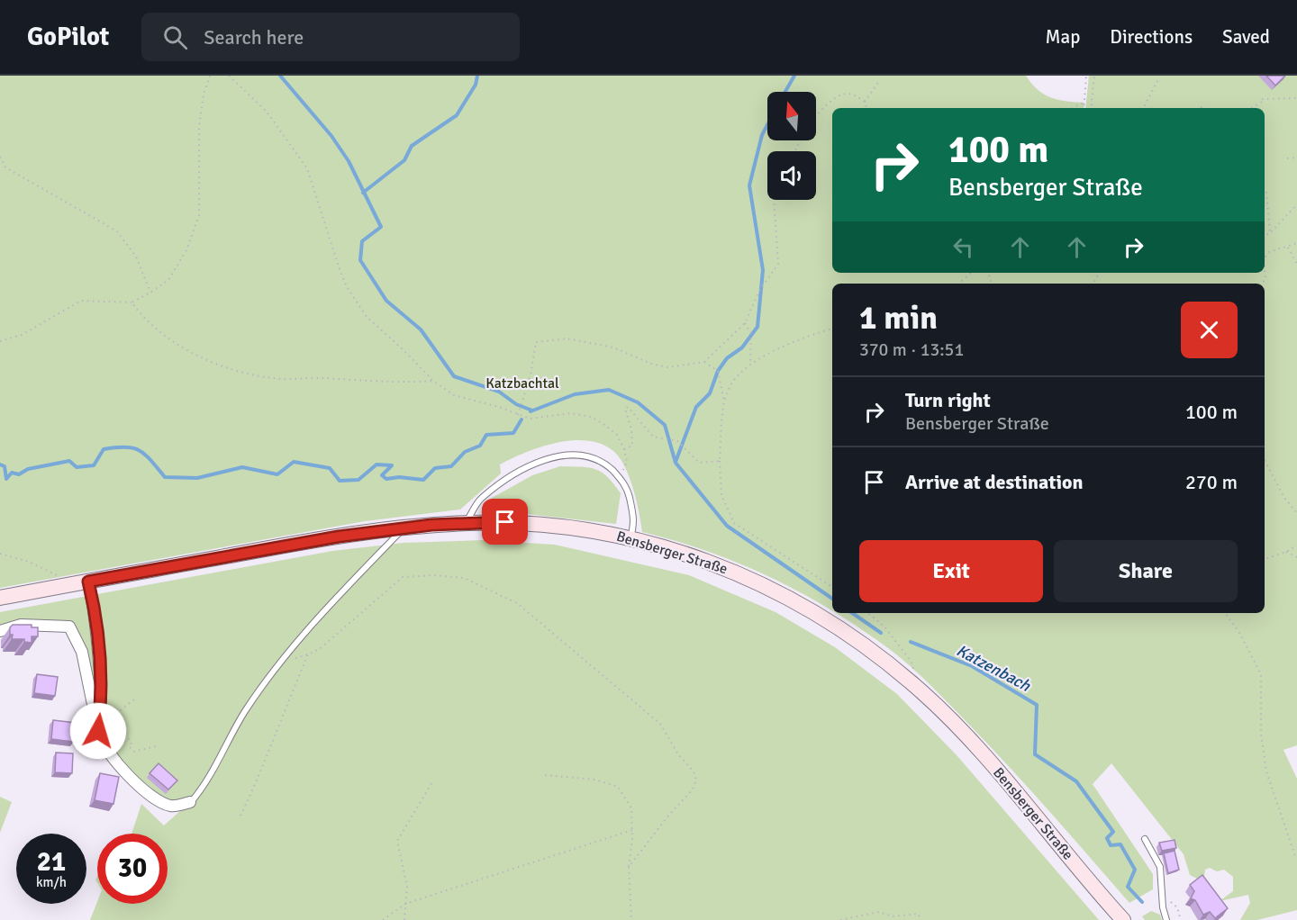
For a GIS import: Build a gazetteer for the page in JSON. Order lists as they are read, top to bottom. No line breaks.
{"streets":{"main road":["Bensberger Straße"]},"water":["Katzenbach"],"parks":["Katzbachtal"],"north":"top","page":{"header":"GoPilot","search":"Search here","nav":["Map","Directions","Saved"],"turn":["100 m","Bensberger Straße"],"heading":["1 min","370 m · 13:51"],"list":[{"name":"Turn right","note":"Bensberger Straße","value":"100 m"},{"name":"Arrive at destination","value":"270 m"}],"buttons":["Exit","Share"],"speed":"21 km/h","limit":"30"}}
